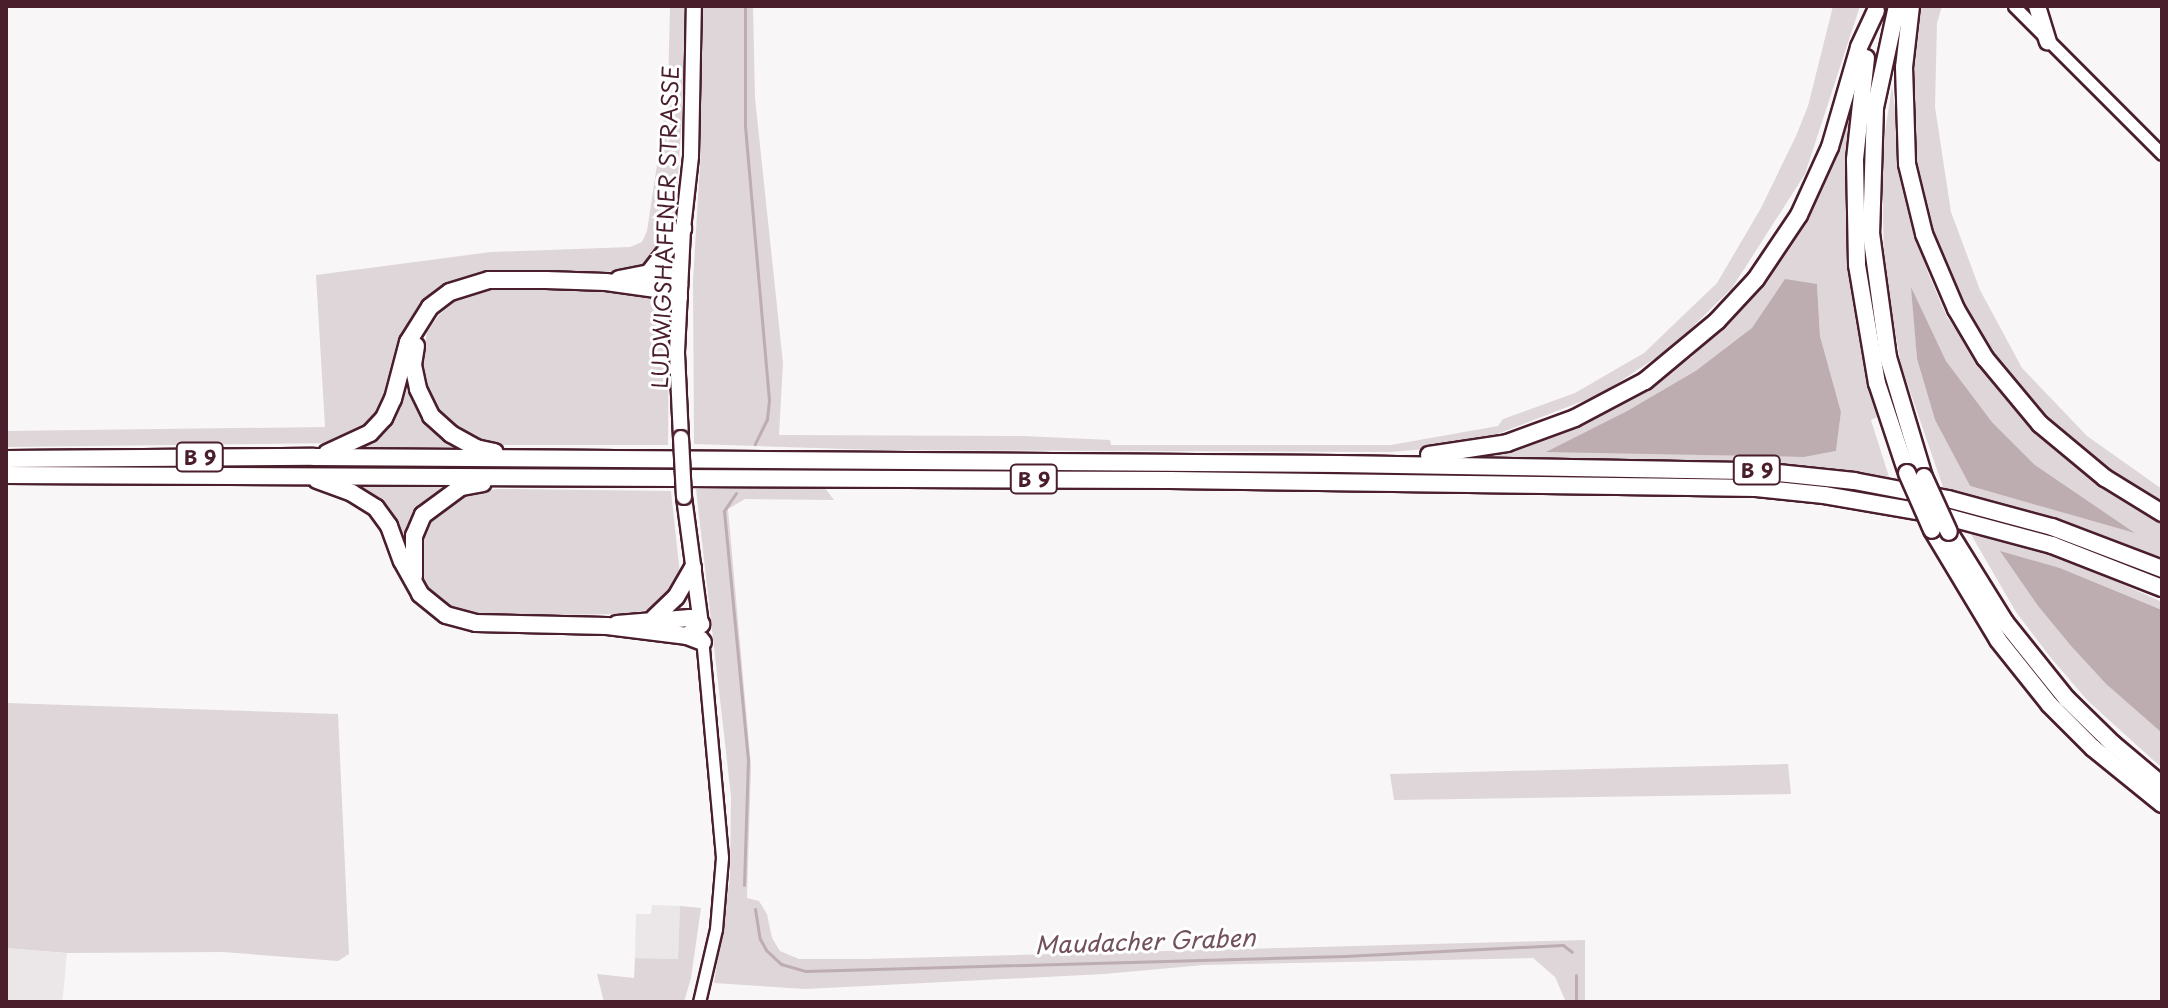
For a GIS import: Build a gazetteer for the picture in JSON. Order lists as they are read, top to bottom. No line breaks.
{"streets":{"highway":["B 9"],"main road":["LUDWIGSHAFENER STRASSE"]},"water":["Maudacher Graben"]}
